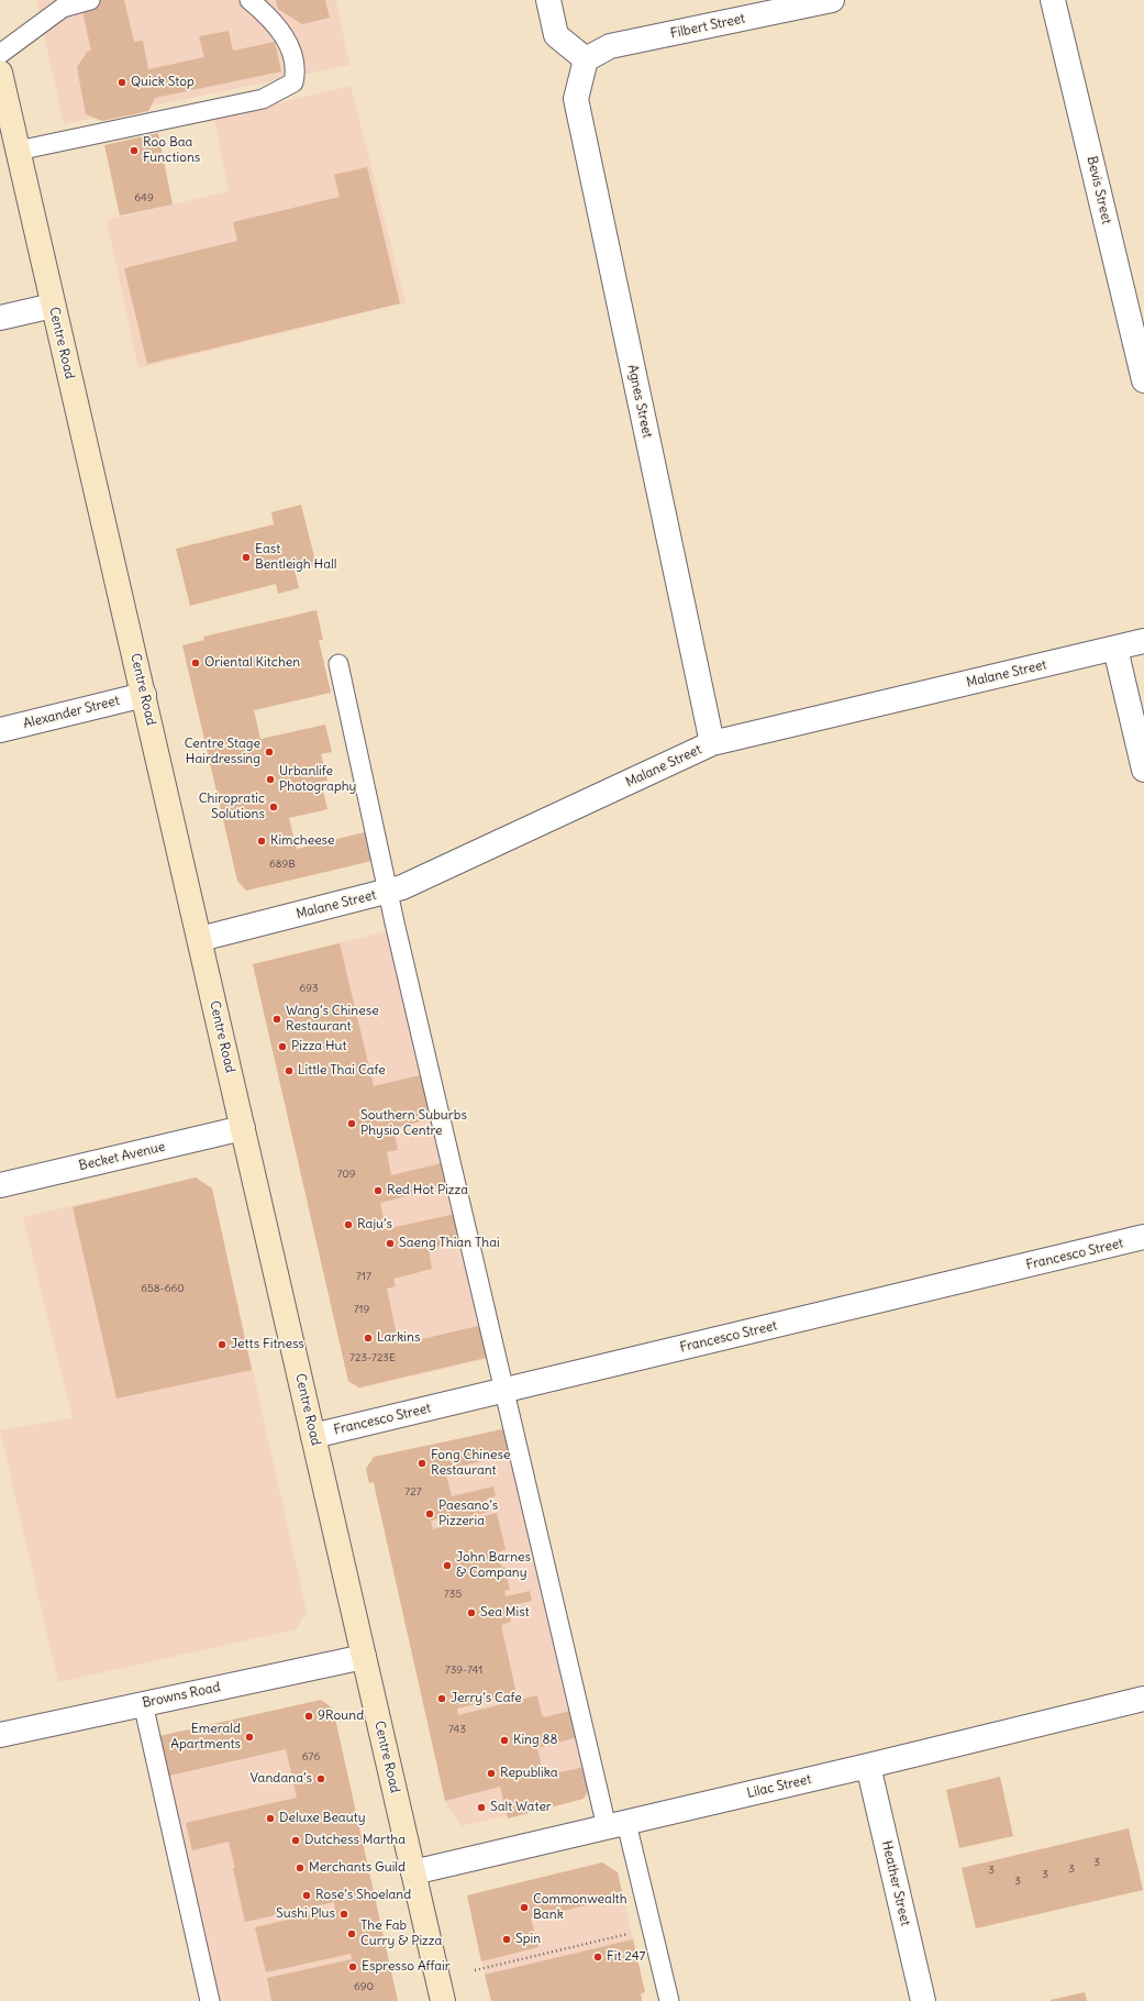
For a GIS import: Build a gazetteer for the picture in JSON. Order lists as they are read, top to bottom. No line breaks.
{"streets":{"main road":["Centre Road"],"street":["Filbert Street","Bevis Street","Agnes Street","Malane Street","Alexander Street","Becket Avenue","Francesco Street","Browns Road","Lilac Street","Heather Street"]},"crossings":[["Filbert Street","Agnes Street"],["Centre Road","Malane Street"],["Centre Road","Alexander Street"],["Centre Road","Becket Avenue"],["Centre Road","Francesco Street"],["Centre Road","Browns Road"],["Centre Road","Lilac Street"],["Agnes Street","Malane Street"],["Lilac Street","Heather Street"]],"places":["Quick Stop","Roo Baa Functions","East Bentleigh Hall","Oriental Kitchen","Centre Stage Hairdressing","Urbanlife Photography","Chiropratic Solutions","Kimcheese","Wang’s Chinese Restaurant","Pizza Hut","Little Thai Cafe","Southern Suburbs Physio Centre","Red Hot Pizza","Raju’s","Saeng Thian Thai","Larkins","Jetts Fitness","Fong Chinese Restaurant","Paesano’s Pizzeria","John Barnes & Company","Sea Mist","Jerry’s Cafe","9Round","Emerald Apartments","King 88","Republika","Vandana’s","Salt Water","Deluxe Beauty","Dutchess Martha","Merchants Guild","Rose’s Shoeland","Commonwealth Bank","Sushi Plus","The Fab Curry & Pizza","Spin","Fit 247","Espresso Affair"],"house_numbers":["649","689B","693","709","717","658-660","719","723-723E","727","735","739-741","743","676","3","3","3","3","3","690"]}
